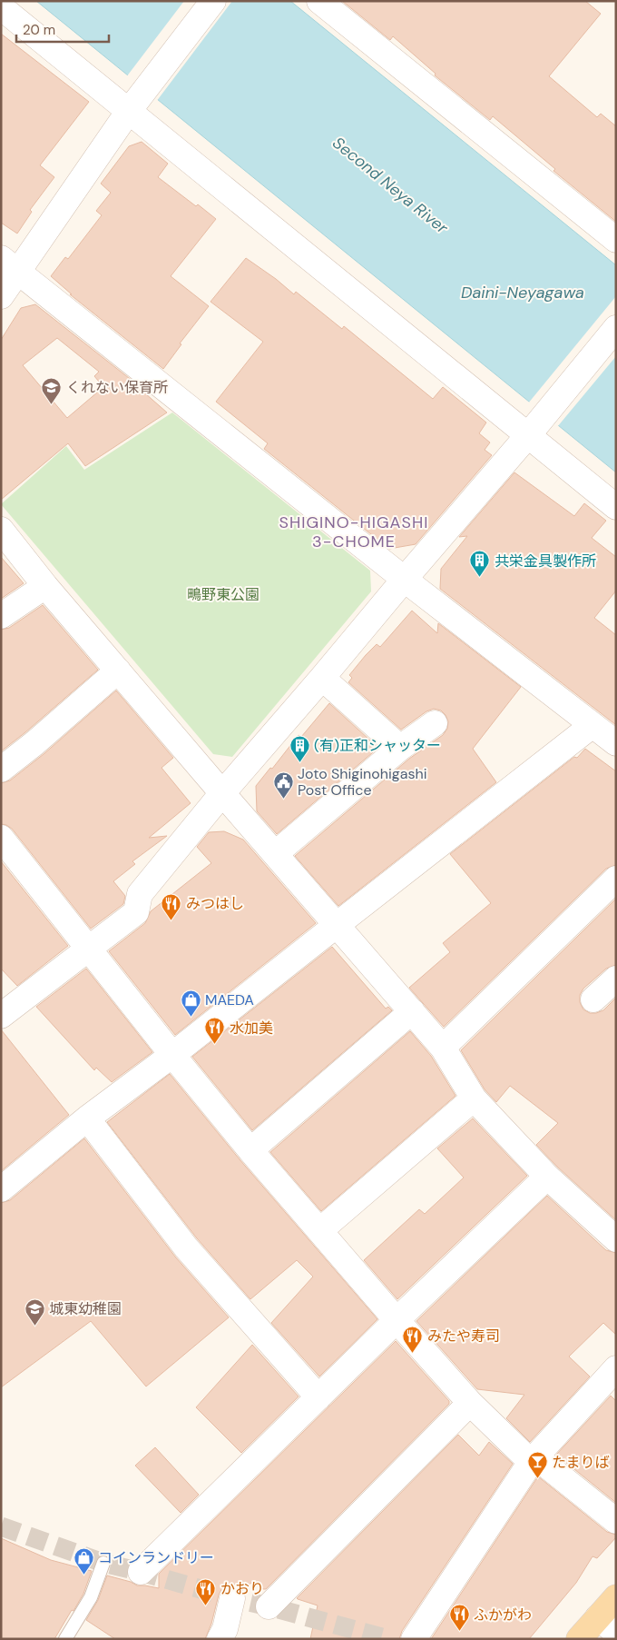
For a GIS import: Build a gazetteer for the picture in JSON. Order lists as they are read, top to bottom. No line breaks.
{"districts":["SHIGINO-HIGASHI 3-CHOME"],"water":["Second Neya River","Daini-Neyagawa"],"parks":["鴫野東公園"],"places":{"school or university":["くれない保育所","城東幼稚園"],"building":["共栄金具製作所","(有)正和シャッター"],"public building":["Joto Shiginohigashi Post Office"],"restaurant":["みつはし","水加美","みたや寿司","かおり","ふかがわ"],"shop":["MAEDA","コインランドリー"],"bar":["たまりば"]},"scale_bar":"20 m"}
